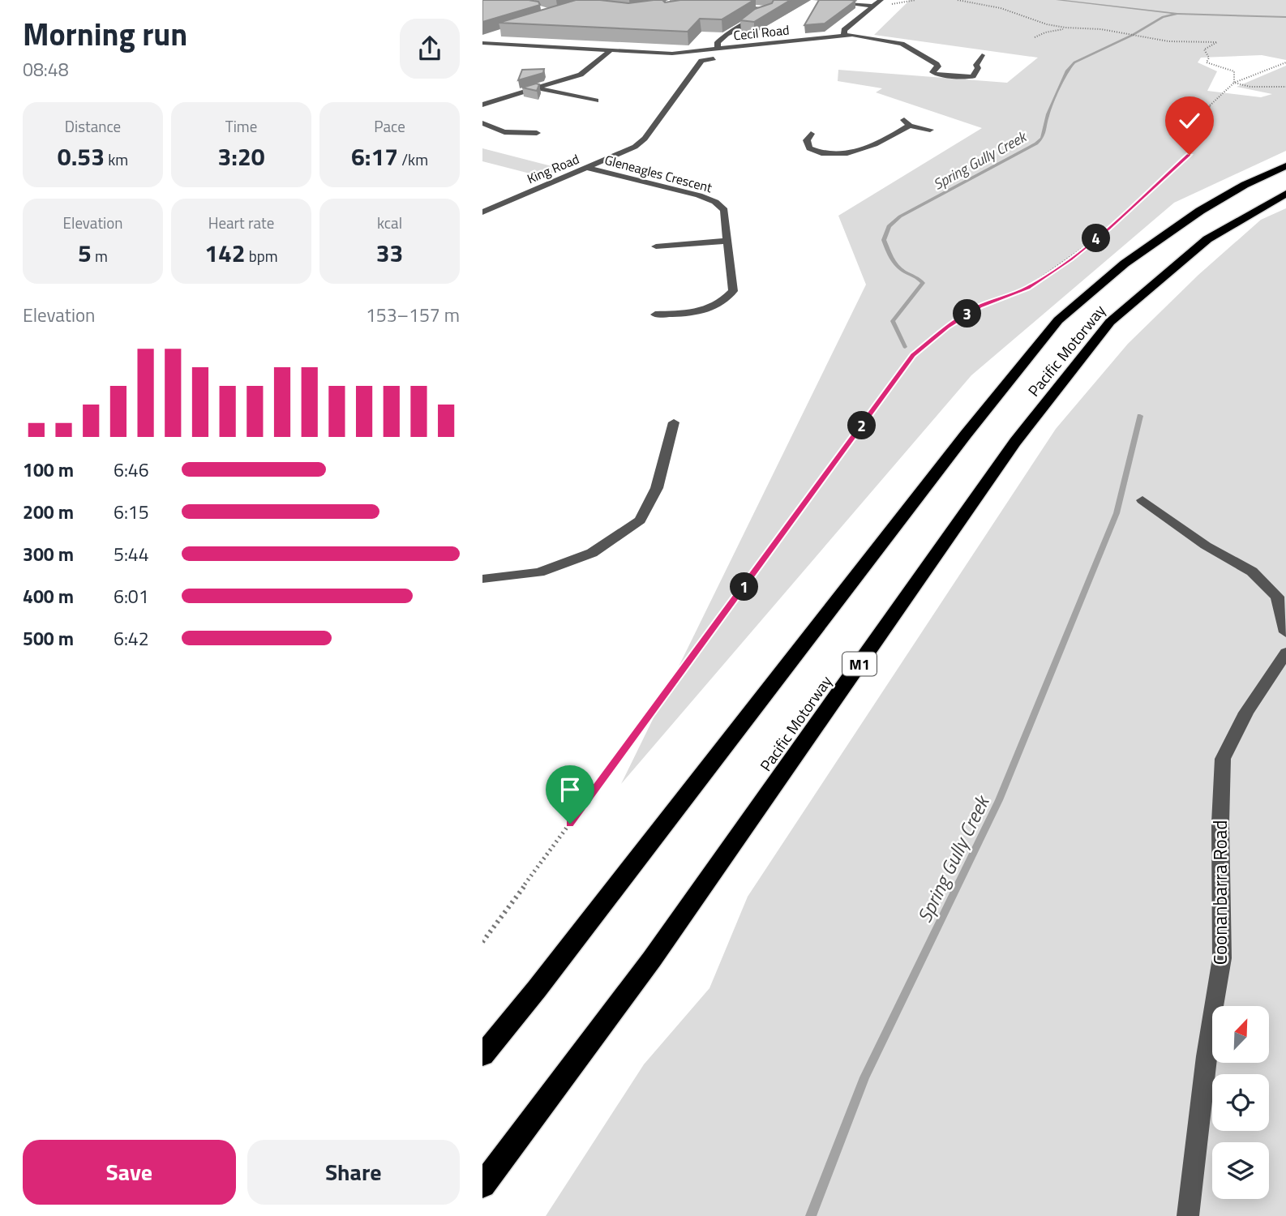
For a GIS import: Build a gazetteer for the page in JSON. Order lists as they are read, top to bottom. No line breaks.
{"streets":{"highway":["Pacific Motorway","M1"],"street":["Cecil Road","King Road","Gleneagles Crescent","Coonanbarra Road"]},"crossings":[["King Road","Gleneagles Crescent"]],"water":["Spring Gully Creek"],"north":"top right","page":{"heading":["Morning run","08:48"],"stats":[["Distance","0.53 km"],["Time","3:20"],["Pace","6:17 /km"],["Elevation","5 m"],["Heart rate","142 bpm"],["kcal","33"]],"pins":["4","3","2","1"],"chart":["Elevation","153–157 m"],"list":[{"name":"100 m","note":"6:46"},{"name":"200 m","note":"6:15"},{"name":"300 m","note":"5:44"},{"name":"400 m","note":"6:01"},{"name":"500 m","note":"6:42"}],"buttons":["Save","Share"]}}
